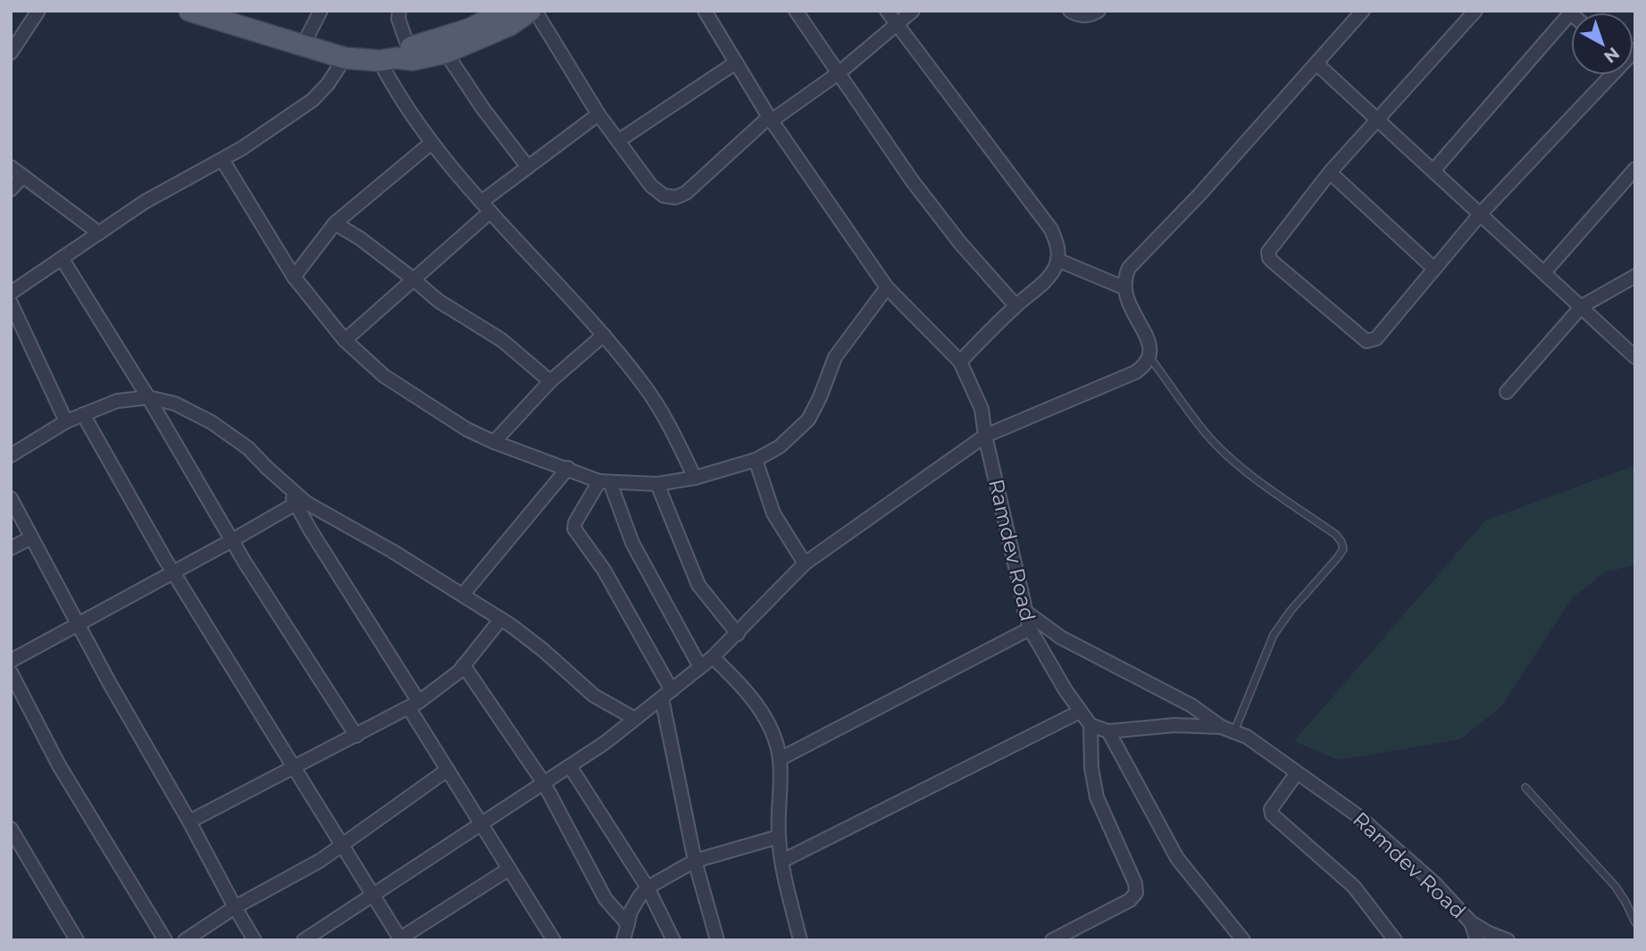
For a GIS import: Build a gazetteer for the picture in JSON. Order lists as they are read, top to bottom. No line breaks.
{"streets":{"street":["Ramdev Road"]},"north":"bottom right"}
